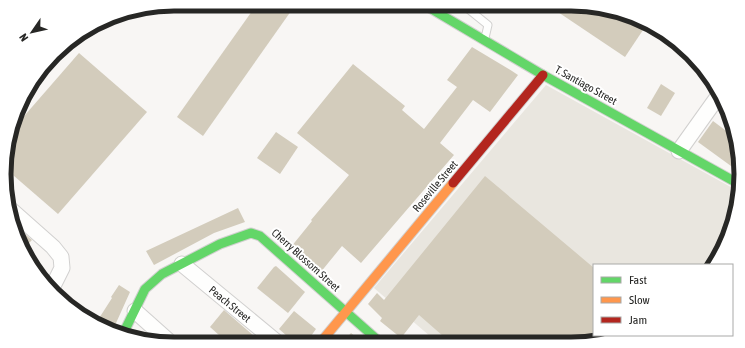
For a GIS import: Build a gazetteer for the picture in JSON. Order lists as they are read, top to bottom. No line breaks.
{"streets":{"street":["T. Santiago Street","Roseville Street","Cherry Blossom Street","Peach Street"]},"crossings":[["T. Santiago Street","Roseville Street"],["Roseville Street","Cherry Blossom Street"],["Cherry Blossom Street","Peach Street"]],"legend":["Fast","Slow","Jam"],"north":"bottom left"}
